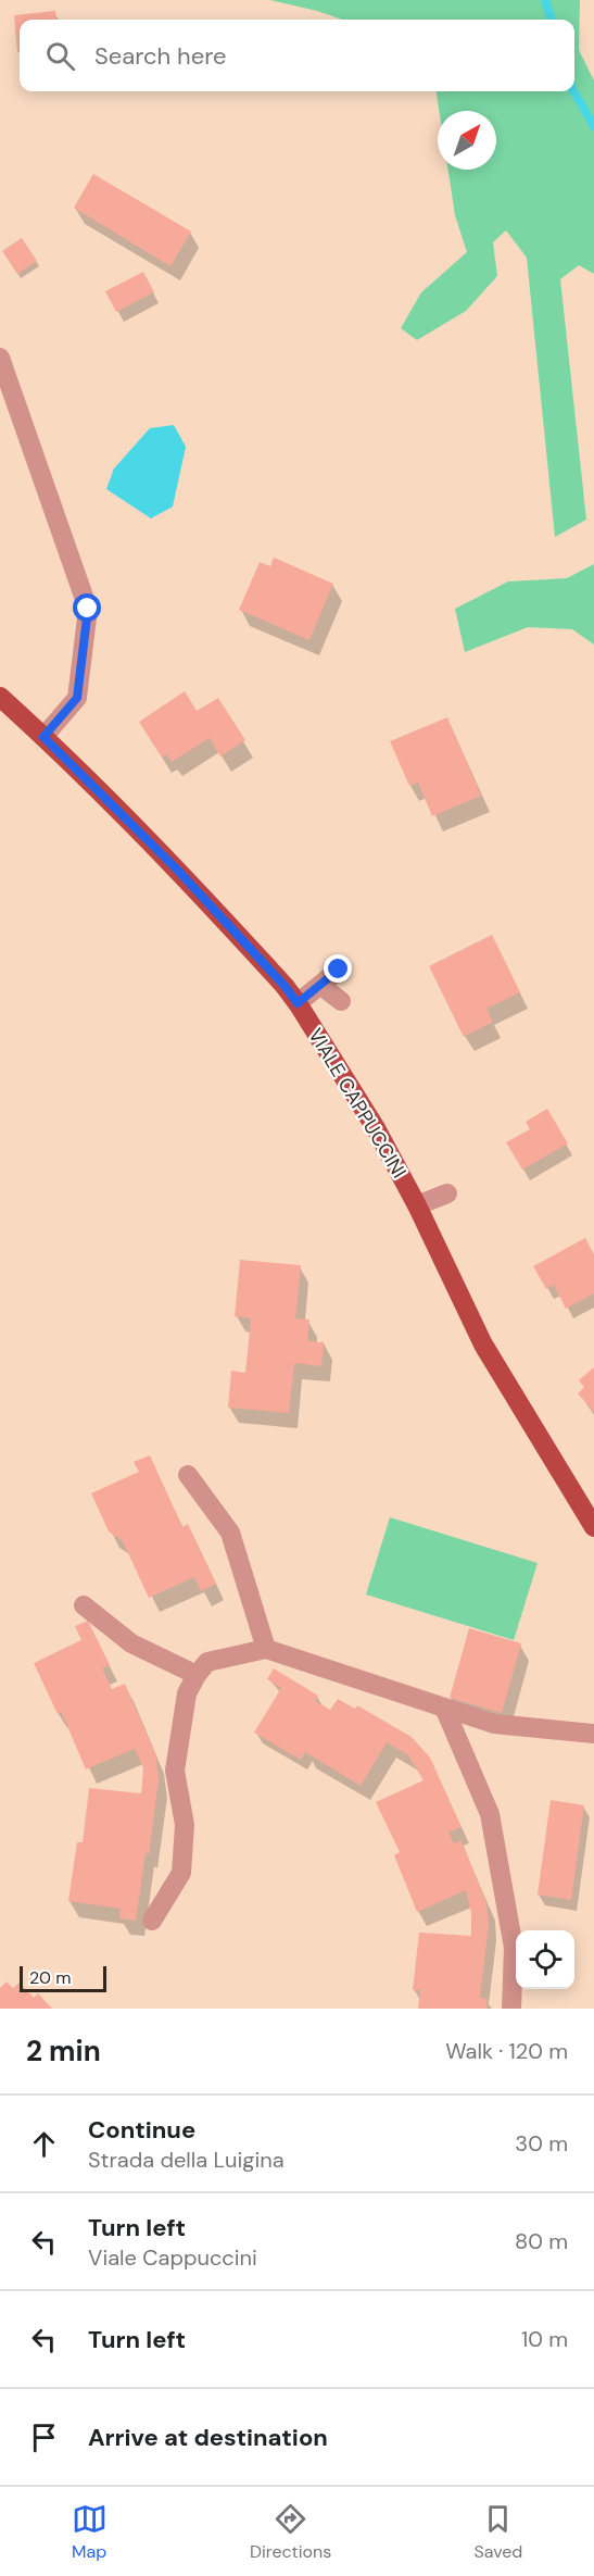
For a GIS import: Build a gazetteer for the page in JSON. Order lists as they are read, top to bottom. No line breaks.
{"streets":{"main road":["VIALE CAPPUCCINI"]},"scale_bar":"20 m","north":"top right","page":{"search":"Search here","scale":"20 m","heading":["2 min","Walk · 120 m"],"list":[["Continue","Strada della Luigina","30 m"],["Turn left","Viale Cappuccini","80 m"],["Turn left","10 m"],"Arrive at destination"],"nav":["Map","Directions","Saved"]}}
